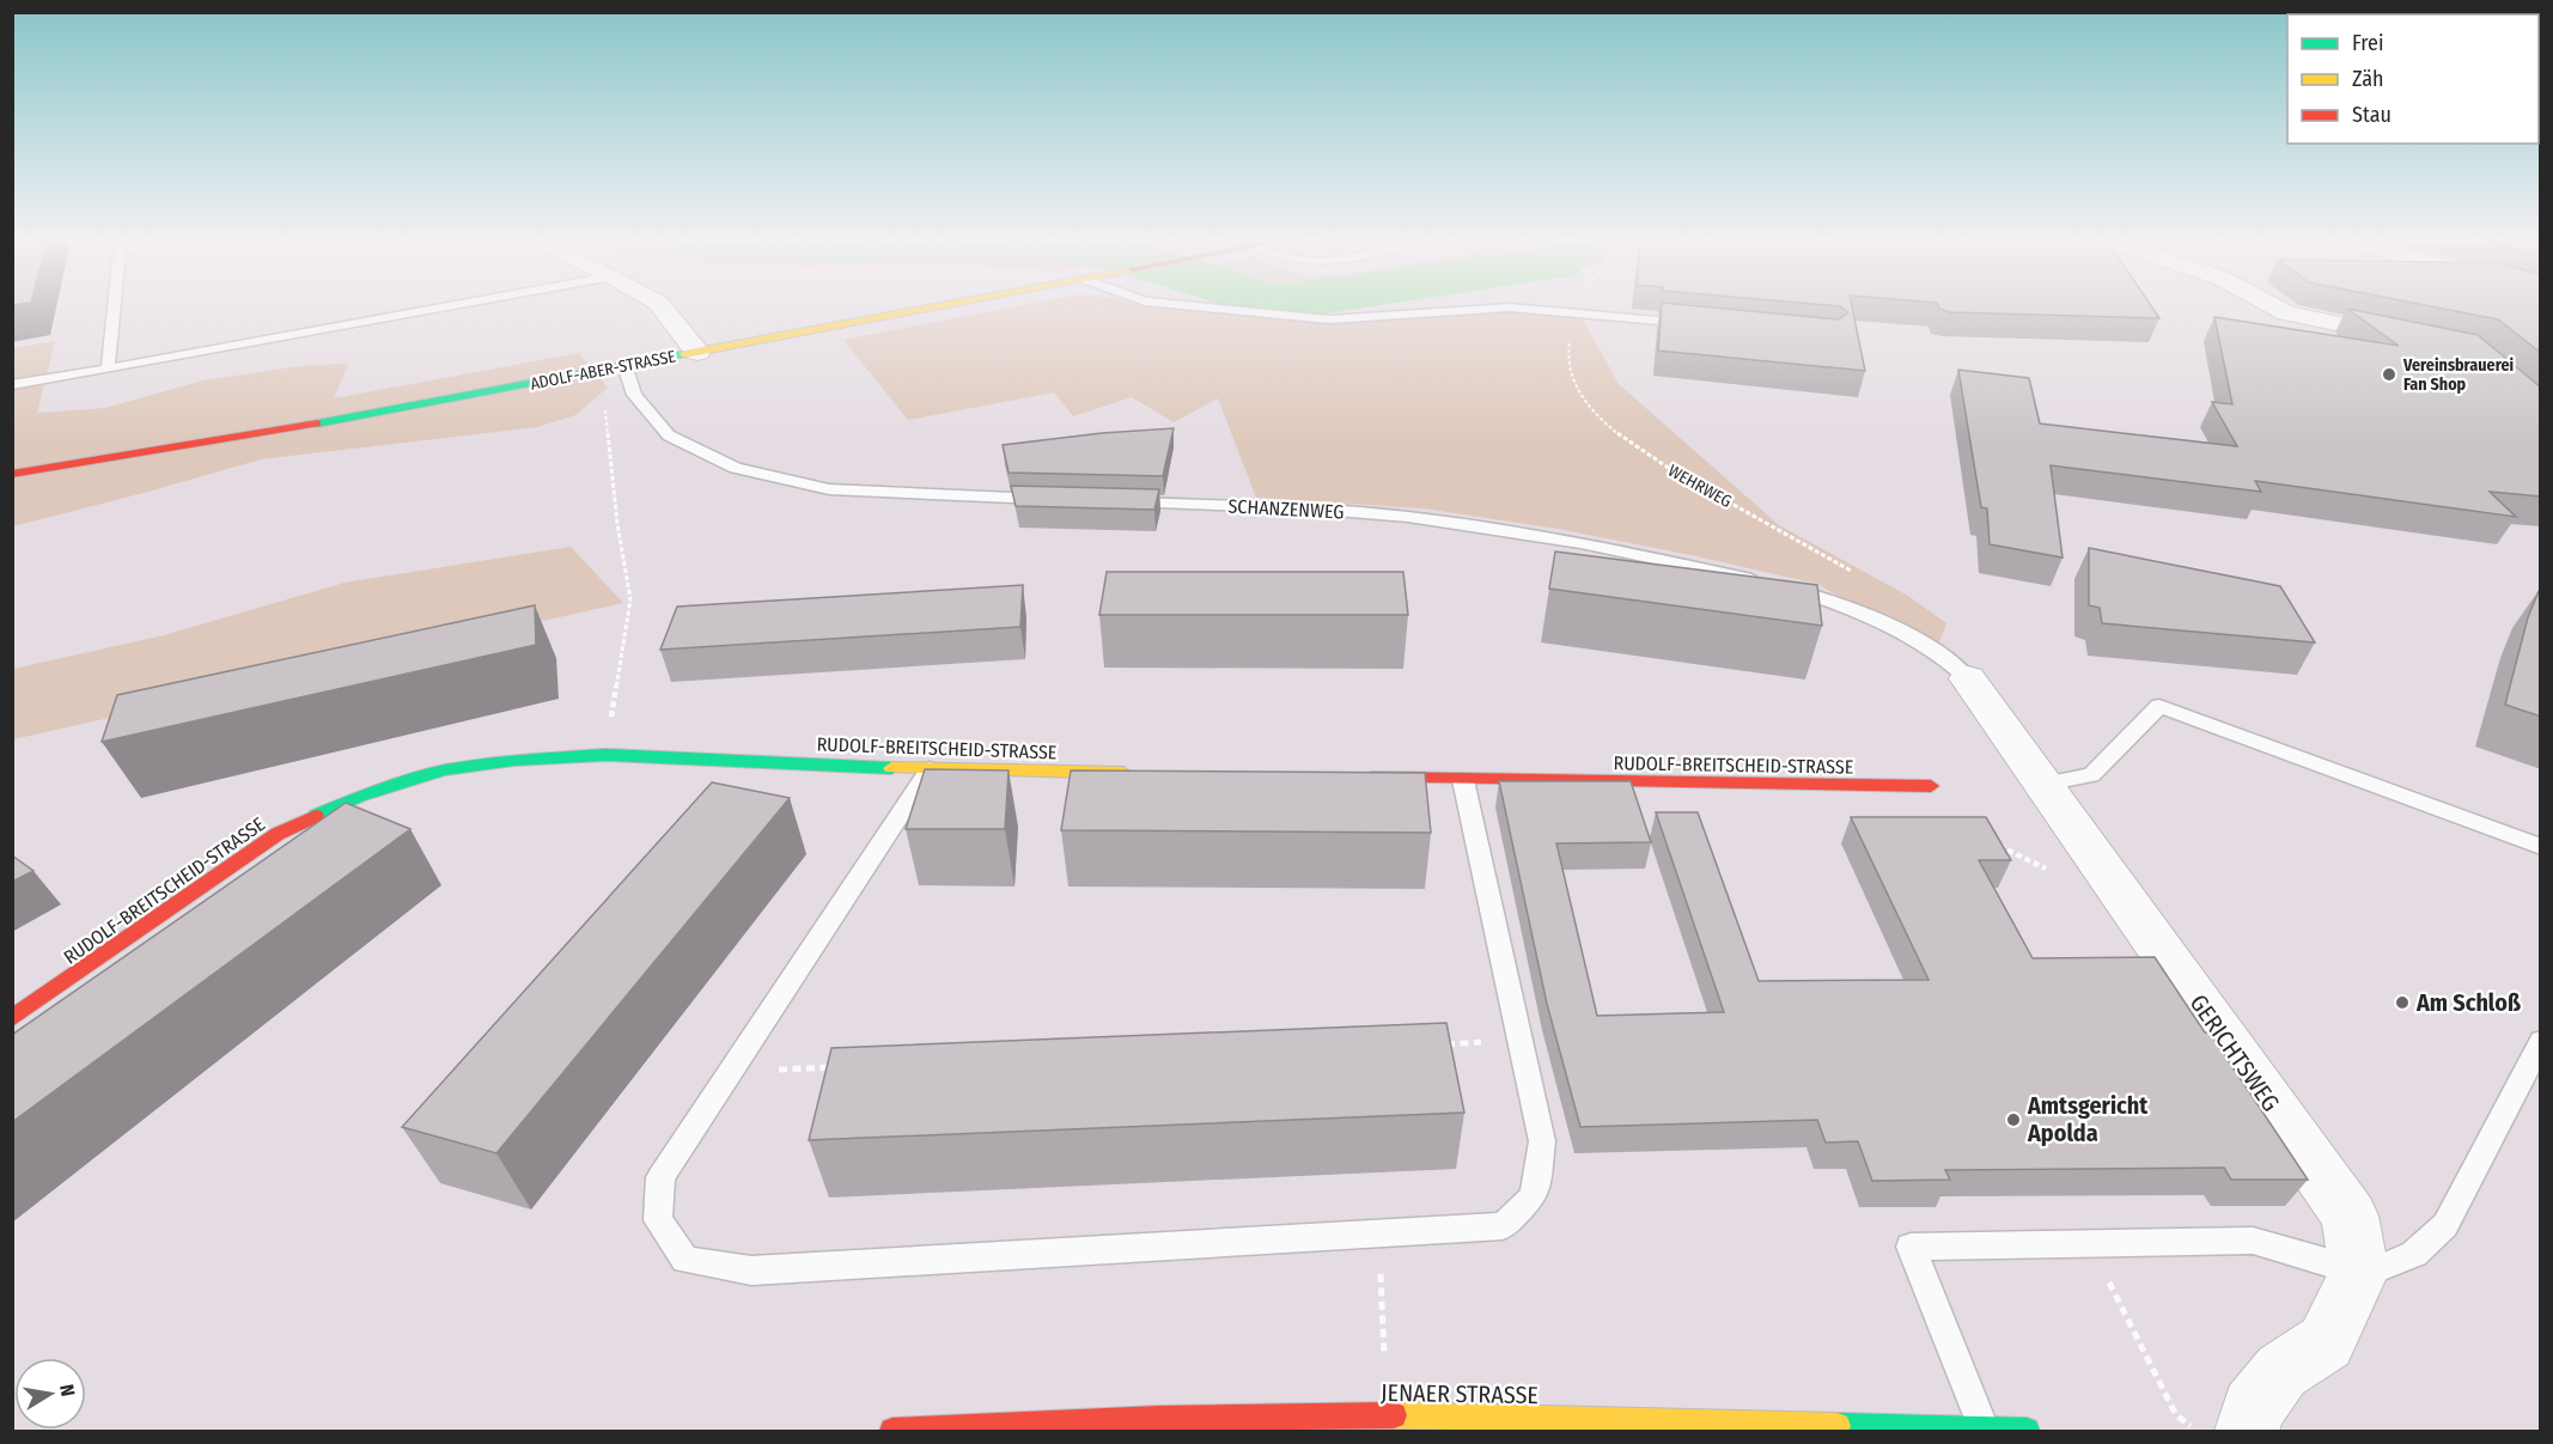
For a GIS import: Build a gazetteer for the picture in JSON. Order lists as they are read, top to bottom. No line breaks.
{"streets":{"street":["ADOLF-ABER-STRASSE","RUDOLF-BREITSCHEID-STRASSE","GERICHTSWEG","JENAER STRASSE"],"lane":["SCHANZENWEG"],"path":["WEHRWEG"]},"crossings":[["SCHANZENWEG","GERICHTSWEG"]],"places":["Vereinsbrauerei Fan Shop","Am Schloß","Amtsgericht Apolda"],"legend":["Frei","Zäh","Stau"],"north":"right"}
